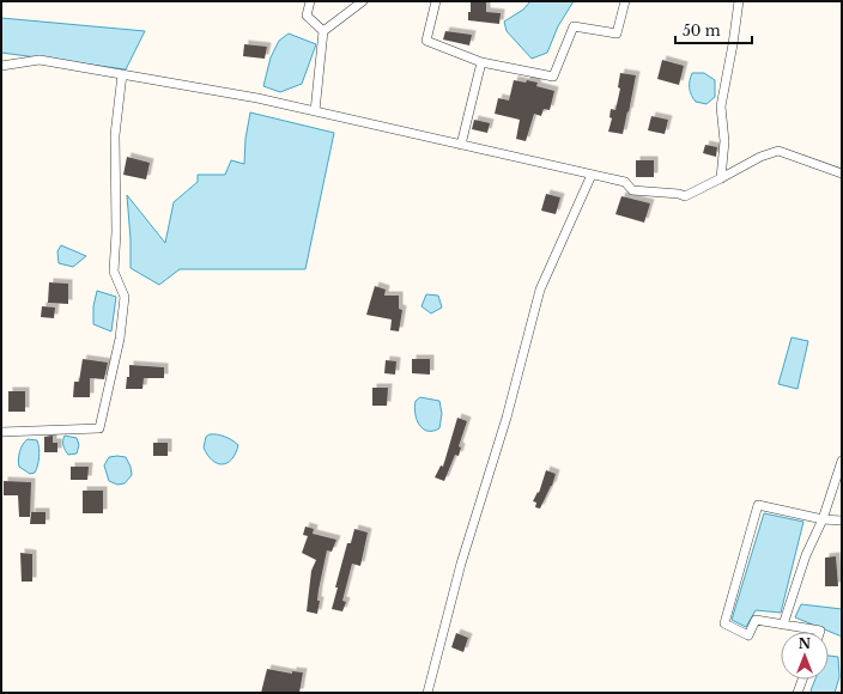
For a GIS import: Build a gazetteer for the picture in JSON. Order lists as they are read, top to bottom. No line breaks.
{"scale_bar":"50 m","north":"top"}
